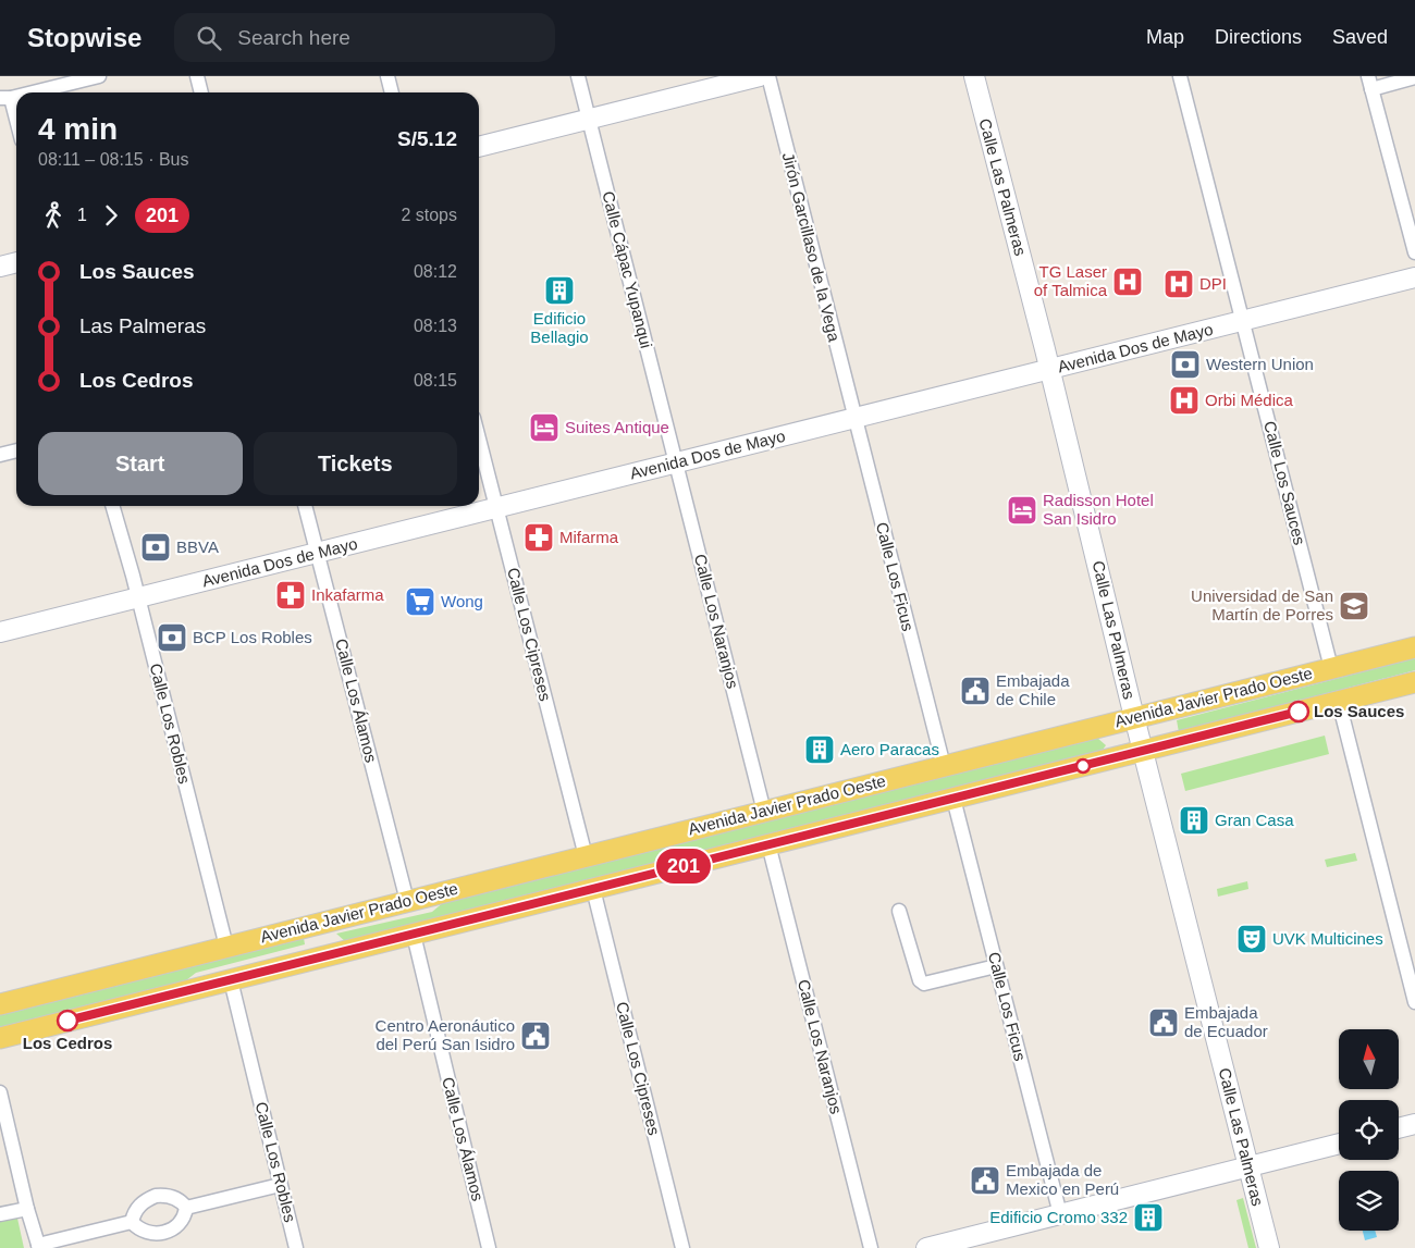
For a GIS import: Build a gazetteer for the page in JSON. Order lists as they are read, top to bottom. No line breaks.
{"streets":{"main road":["Avenida Javier Prado Oeste"],"street":["Calle Las Palmeras","Jirón Garcillaso de la Vega","Calle Cápac Yupanqui","Avenida Dos de Mayo","Calle Los Sauces","Calle Los Ficus","Calle Los Naranjos","Calle Los Cipreses","Calle Los Álamos","Calle Los Robles"]},"crossings":[["Calle Las Palmeras","Avenida Dos de Mayo"],["Calle Las Palmeras","Avenida Javier Prado Oeste"],["Jirón Garcillaso de la Vega","Avenida Dos de Mayo"],["Jirón Garcillaso de la Vega","Calle Los Ficus"],["Calle Cápac Yupanqui","Avenida Dos de Mayo"],["Calle Cápac Yupanqui","Calle Los Naranjos"],["Avenida Dos de Mayo","Calle Los Sauces"],["Avenida Dos de Mayo","Calle Los Ficus"],["Avenida Dos de Mayo","Calle Los Naranjos"],["Avenida Dos de Mayo","Calle Los Cipreses"],["Avenida Dos de Mayo","Calle Los Álamos"],["Avenida Dos de Mayo","Calle Los Robles"],["Calle Los Sauces","Avenida Javier Prado Oeste"],["Calle Los Ficus","Avenida Javier Prado Oeste"],["Calle Los Naranjos","Avenida Javier Prado Oeste"],["Calle Los Cipreses","Avenida Javier Prado Oeste"],["Avenida Javier Prado Oeste","Calle Los Álamos"],["Avenida Javier Prado Oeste","Calle Los Robles"]],"places":{"hospital":["TG Laser of Talmica","DPI","Orbi Médica"],"building":["Edificio Bellagio","Aero Paracas","Gran Casa","Edificio Cromo 332"],"bank":["Western Union","BBVA","BCP Los Robles"],"hotel":["Suites Antique","Radisson Hotel San Isidro"],"pharmacy":["Mifarma","Inkafarma"],"supermarket":["Wong"],"school or university":["Universidad de San Martín de Porres"],"public building":["Embajada de Chile","Embajada de Ecuador","Centro Aeronáutico del Perú San Isidro","Embajada de Mexico en Perú"],"other":["Los Sauces","Los Cedros"],"theatre":["UVK Multicines"]},"lines":["bus line 201"],"north":"top","page":{"header":"Stopwise","search":"Search here","nav":["Map","Directions","Saved"],"on_map":"201","heading":["4 min","08:11 – 08:15 · Bus","S/5.12"],"legs":["1","201","2 stops"],"list":[{"name":"Los Sauces","value":"08:12"},{"name":"Las Palmeras","value":"08:13"},{"name":"Los Cedros","value":"08:15"}],"buttons":["Start","Tickets"]}}
